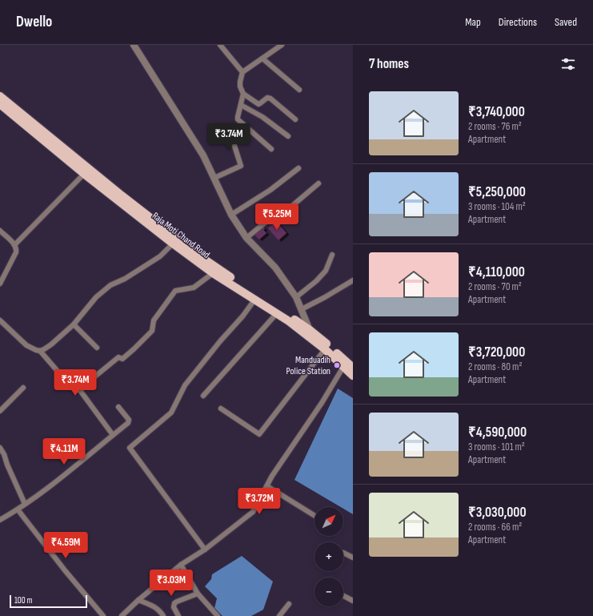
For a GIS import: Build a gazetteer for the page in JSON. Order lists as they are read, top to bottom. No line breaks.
{"streets":{"main road":["Raja Moti Chand Road"]},"places":["Manduadih Police Station"],"scale_bar":"100 m","north":"top right","page":{"header":"Dwello","nav":["Map","Directions","Saved"],"heading":"7 homes","list":[{"name":"₹3,740,000","note":"2 rooms · 76 m² · Apartment"},{"name":"₹5,250,000","note":"3 rooms · 104 m² · Apartment"},{"name":"₹4,110,000","note":"2 rooms · 70 m² · Apartment"},{"name":"₹3,720,000","note":"2 rooms · 80 m² · Apartment"},{"name":"₹4,590,000","note":"3 rooms · 101 m² · Apartment"},{"name":"₹3,030,000","note":"2 rooms · 66 m² · Apartment"}],"price":["₹3.74M","₹5.25M","₹3.74M","₹4.11M","₹3.72M","₹4.59M","₹3.03M"],"map_buttons":["+","−"],"scale":"100 m"}}
